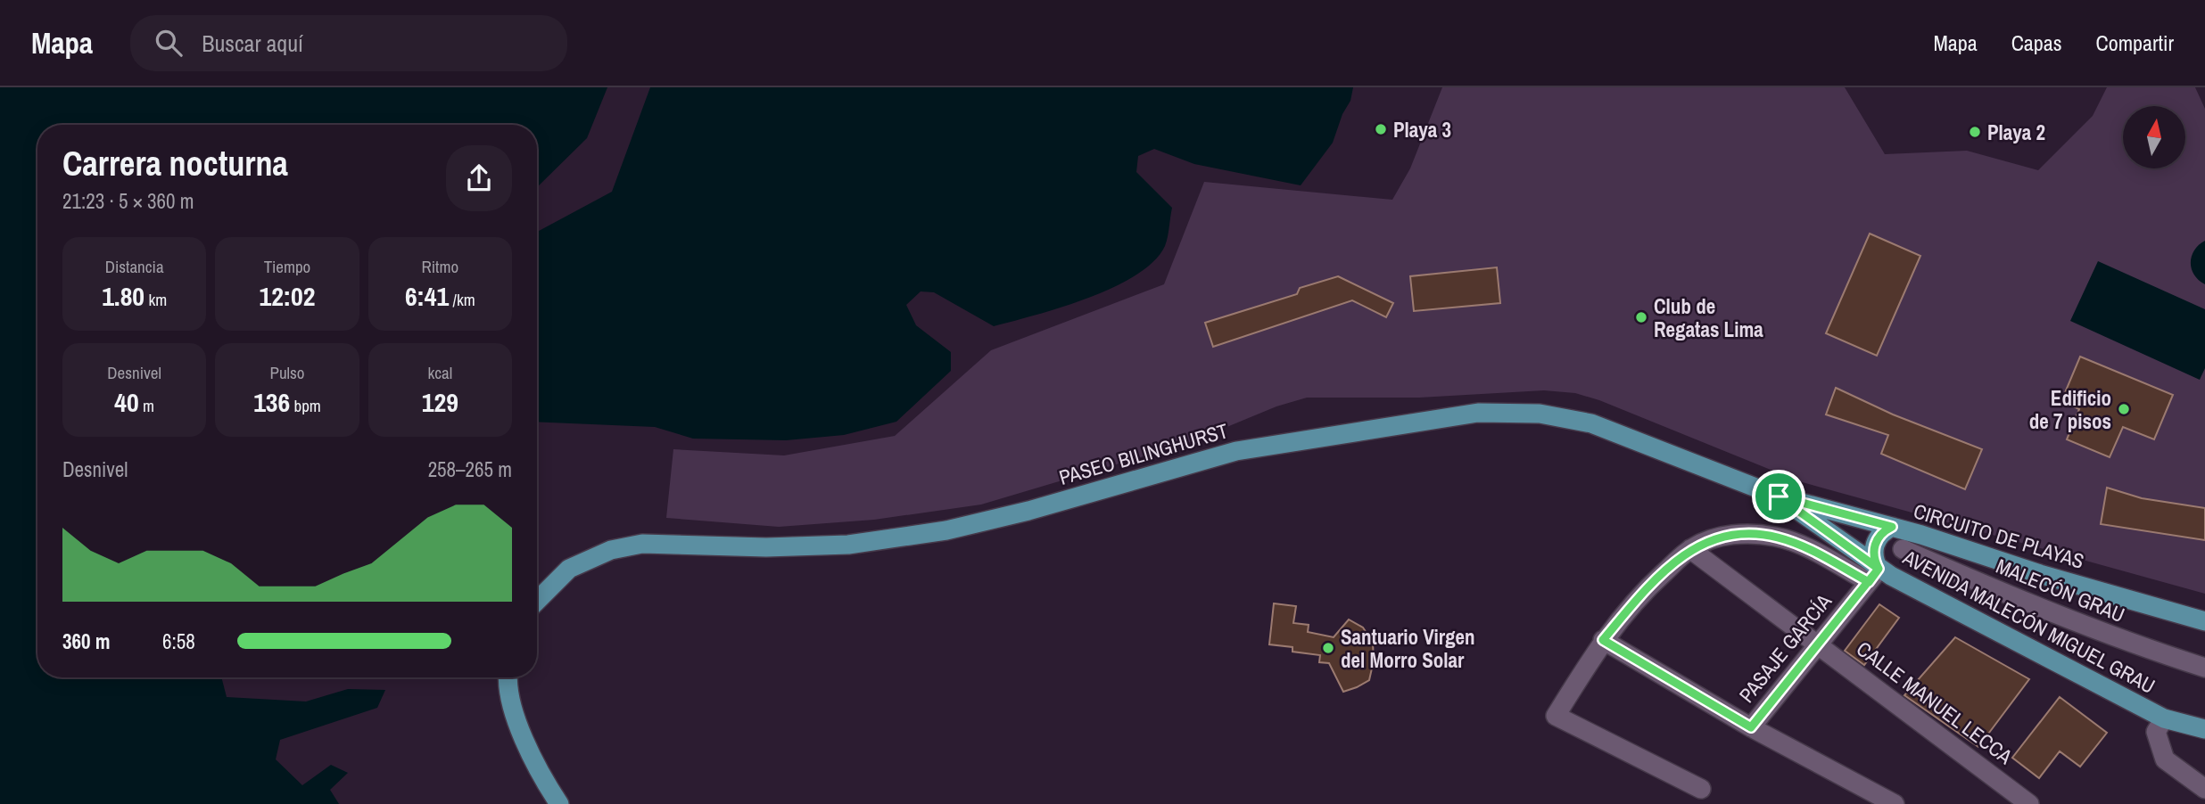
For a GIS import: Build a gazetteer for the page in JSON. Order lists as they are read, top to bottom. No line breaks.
{"streets":{"main road":["PASEO BILINGHURST","CIRCUITO DE PLAYAS","AVENIDA MALECÓN MIGUEL GRAU"],"street":["MALECÓN GRAU","PASAJE GARCÍA","CALLE MANUEL LECCA"]},"crossings":[["PASEO BILINGHURST","CIRCUITO DE PLAYAS"],["PASEO BILINGHURST","AVENIDA MALECÓN MIGUEL GRAU"],["CIRCUITO DE PLAYAS","AVENIDA MALECÓN MIGUEL GRAU"],["AVENIDA MALECÓN MIGUEL GRAU","PASAJE GARCÍA"],["PASAJE GARCÍA","CALLE MANUEL LECCA"]],"places":["Playa 3","Playa 2","Club de Regatas Lima","Edificio de 7 pisos","Santuario Virgen del Morro Solar"],"north":"top","page":{"header":"Mapa","search":"Buscar aquí","nav":["Mapa","Capas","Compartir"],"heading":["Carrera nocturna","21:23 · 5 × 360 m"],"stats":[["Distancia","1.80 km"],["Tiempo","12:02"],["Ritmo","6:41 /km"],["Desnivel","40 m"],["Pulso","136 bpm"],["kcal","129"]],"chart":["Desnivel","258–265 m"],"list":[{"name":"360 m","note":"6:58"}]}}
